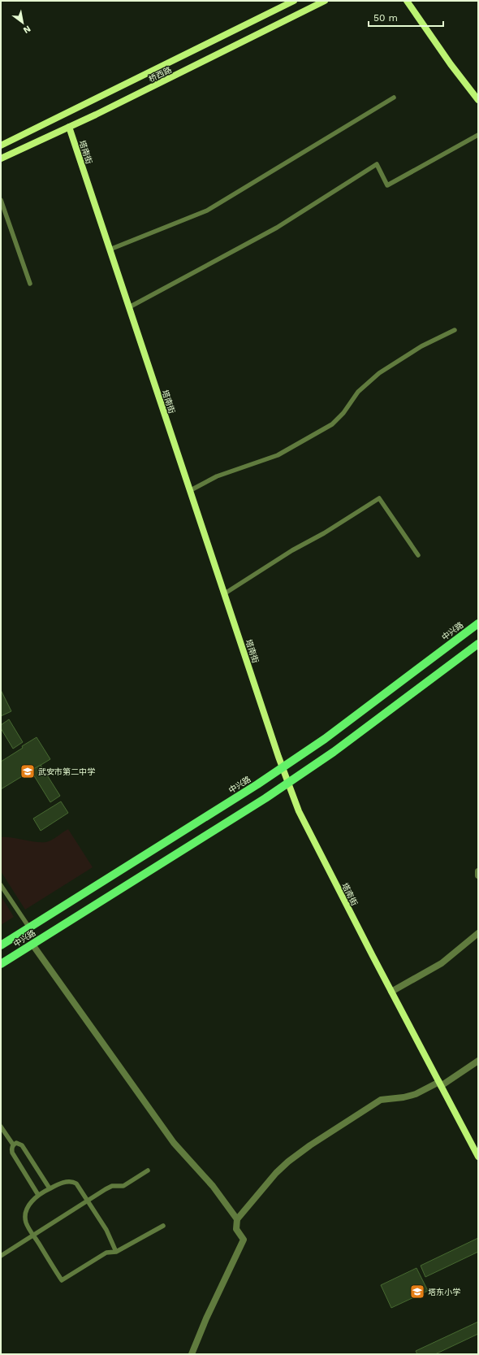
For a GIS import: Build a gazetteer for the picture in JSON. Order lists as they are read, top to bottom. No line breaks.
{"streets":{"main road":["中兴路"],"street":["桥西路","塔南街"]},"crossings":[["桥西路","塔南街"],["塔南街","中兴路"]],"places":{"school or university":["武安市第二中学","塔东小学"]},"scale_bar":"50 m","north":"bottom right"}
